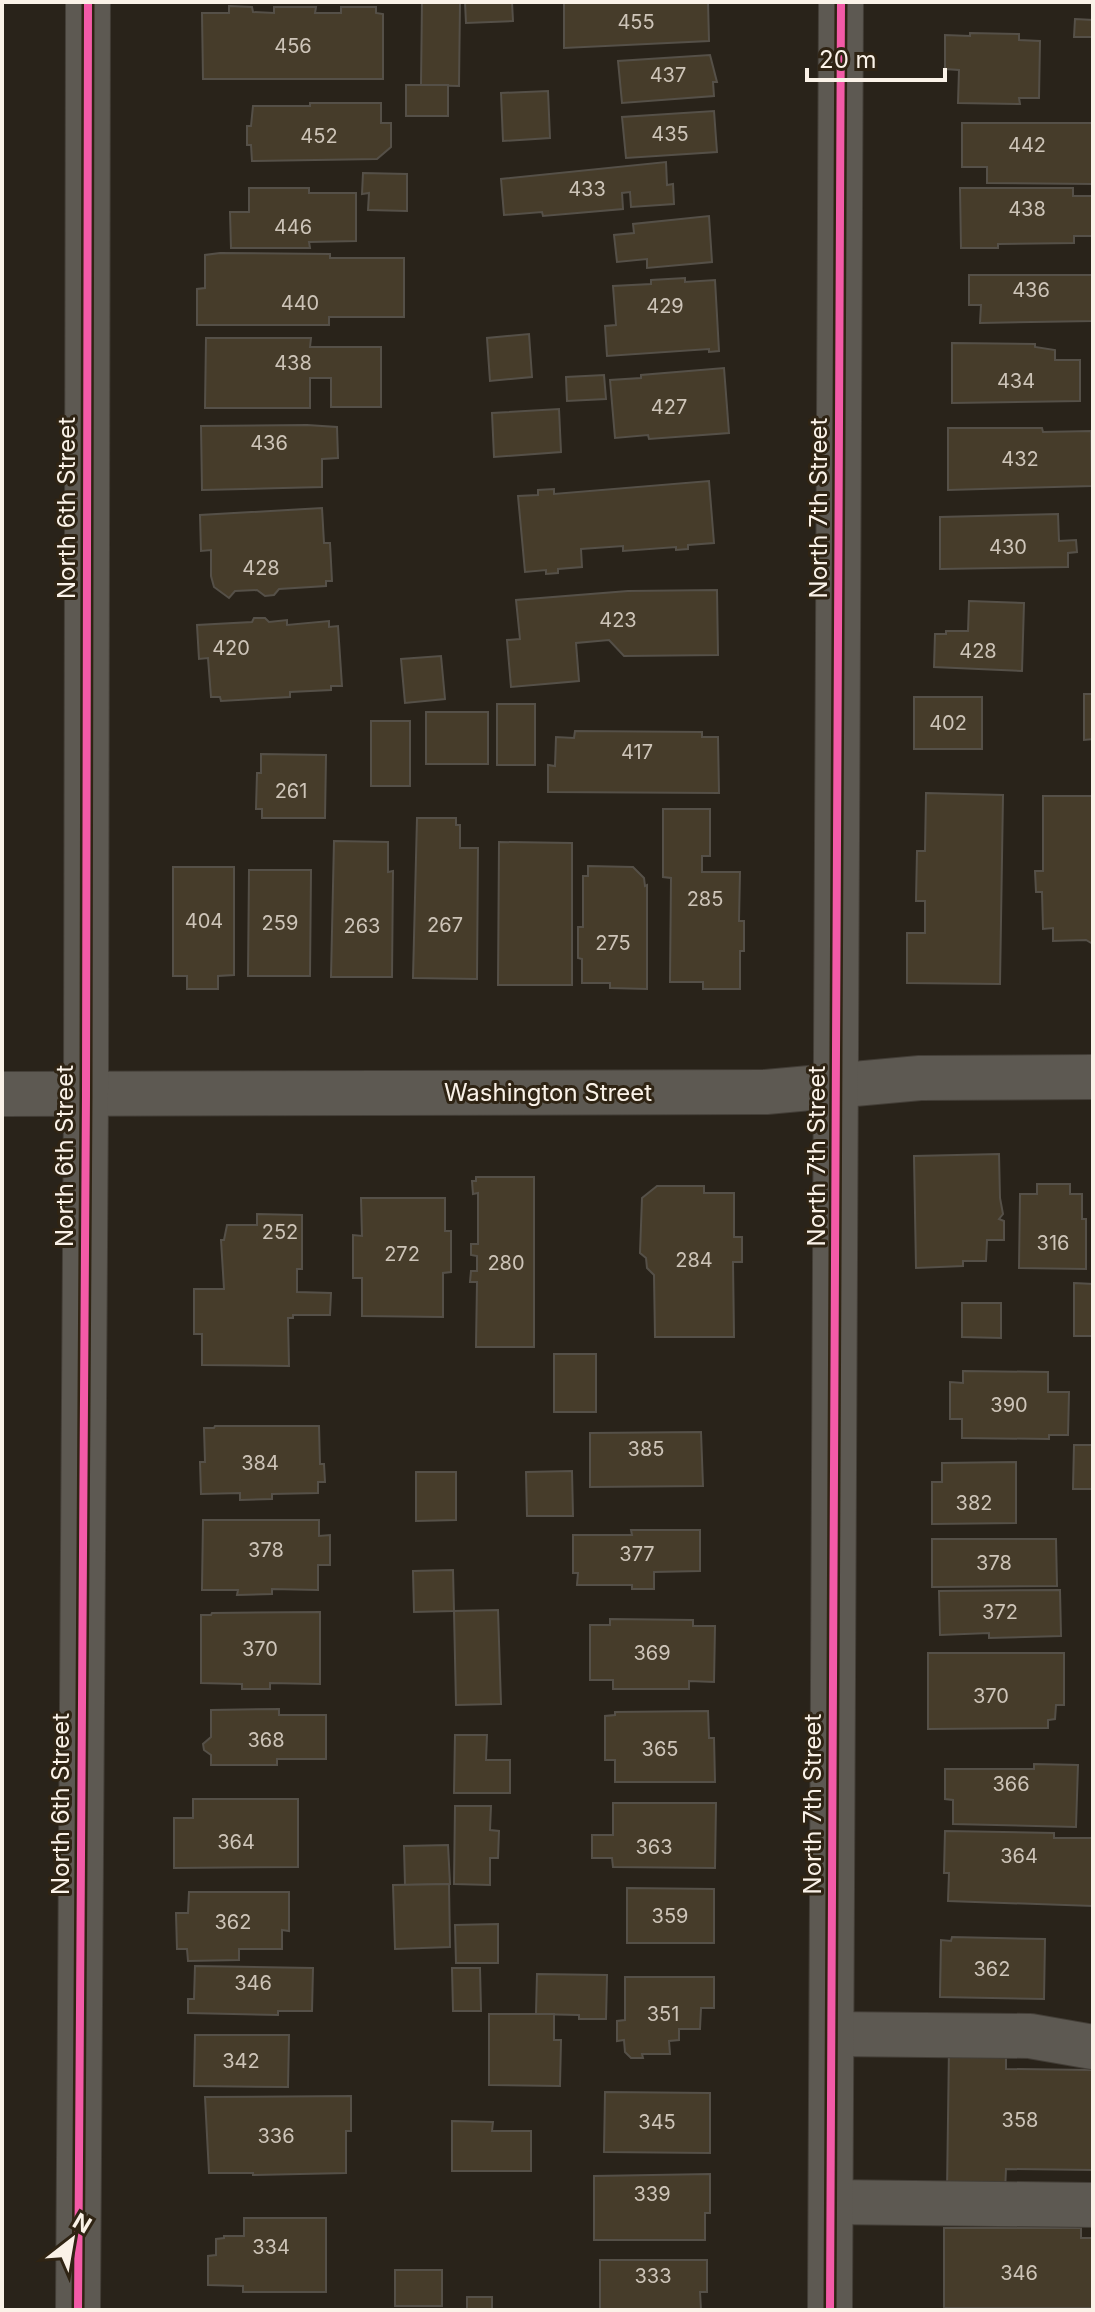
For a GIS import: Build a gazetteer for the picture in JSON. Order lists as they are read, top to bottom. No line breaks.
{"streets":{"street":["North 6th Street","North 7th Street","Washington Street"]},"crossings":[["North 6th Street","Washington Street"],["North 7th Street","Washington Street"]],"house_numbers":["455","456","437","435","452","442","433","438","446","436","440","429","438","434","427","436","432","430","428","423","420","428","402","417","261","285","404","259","267","263","275","252","316","272","284","280","390","385","384","382","378","377","378","372","370","369","370","368","365","366","364","363","364","359","362","362","346","351","342","358","345","336","339","334","346","333"],"scale_bar":"20 m","north":"top right"}
